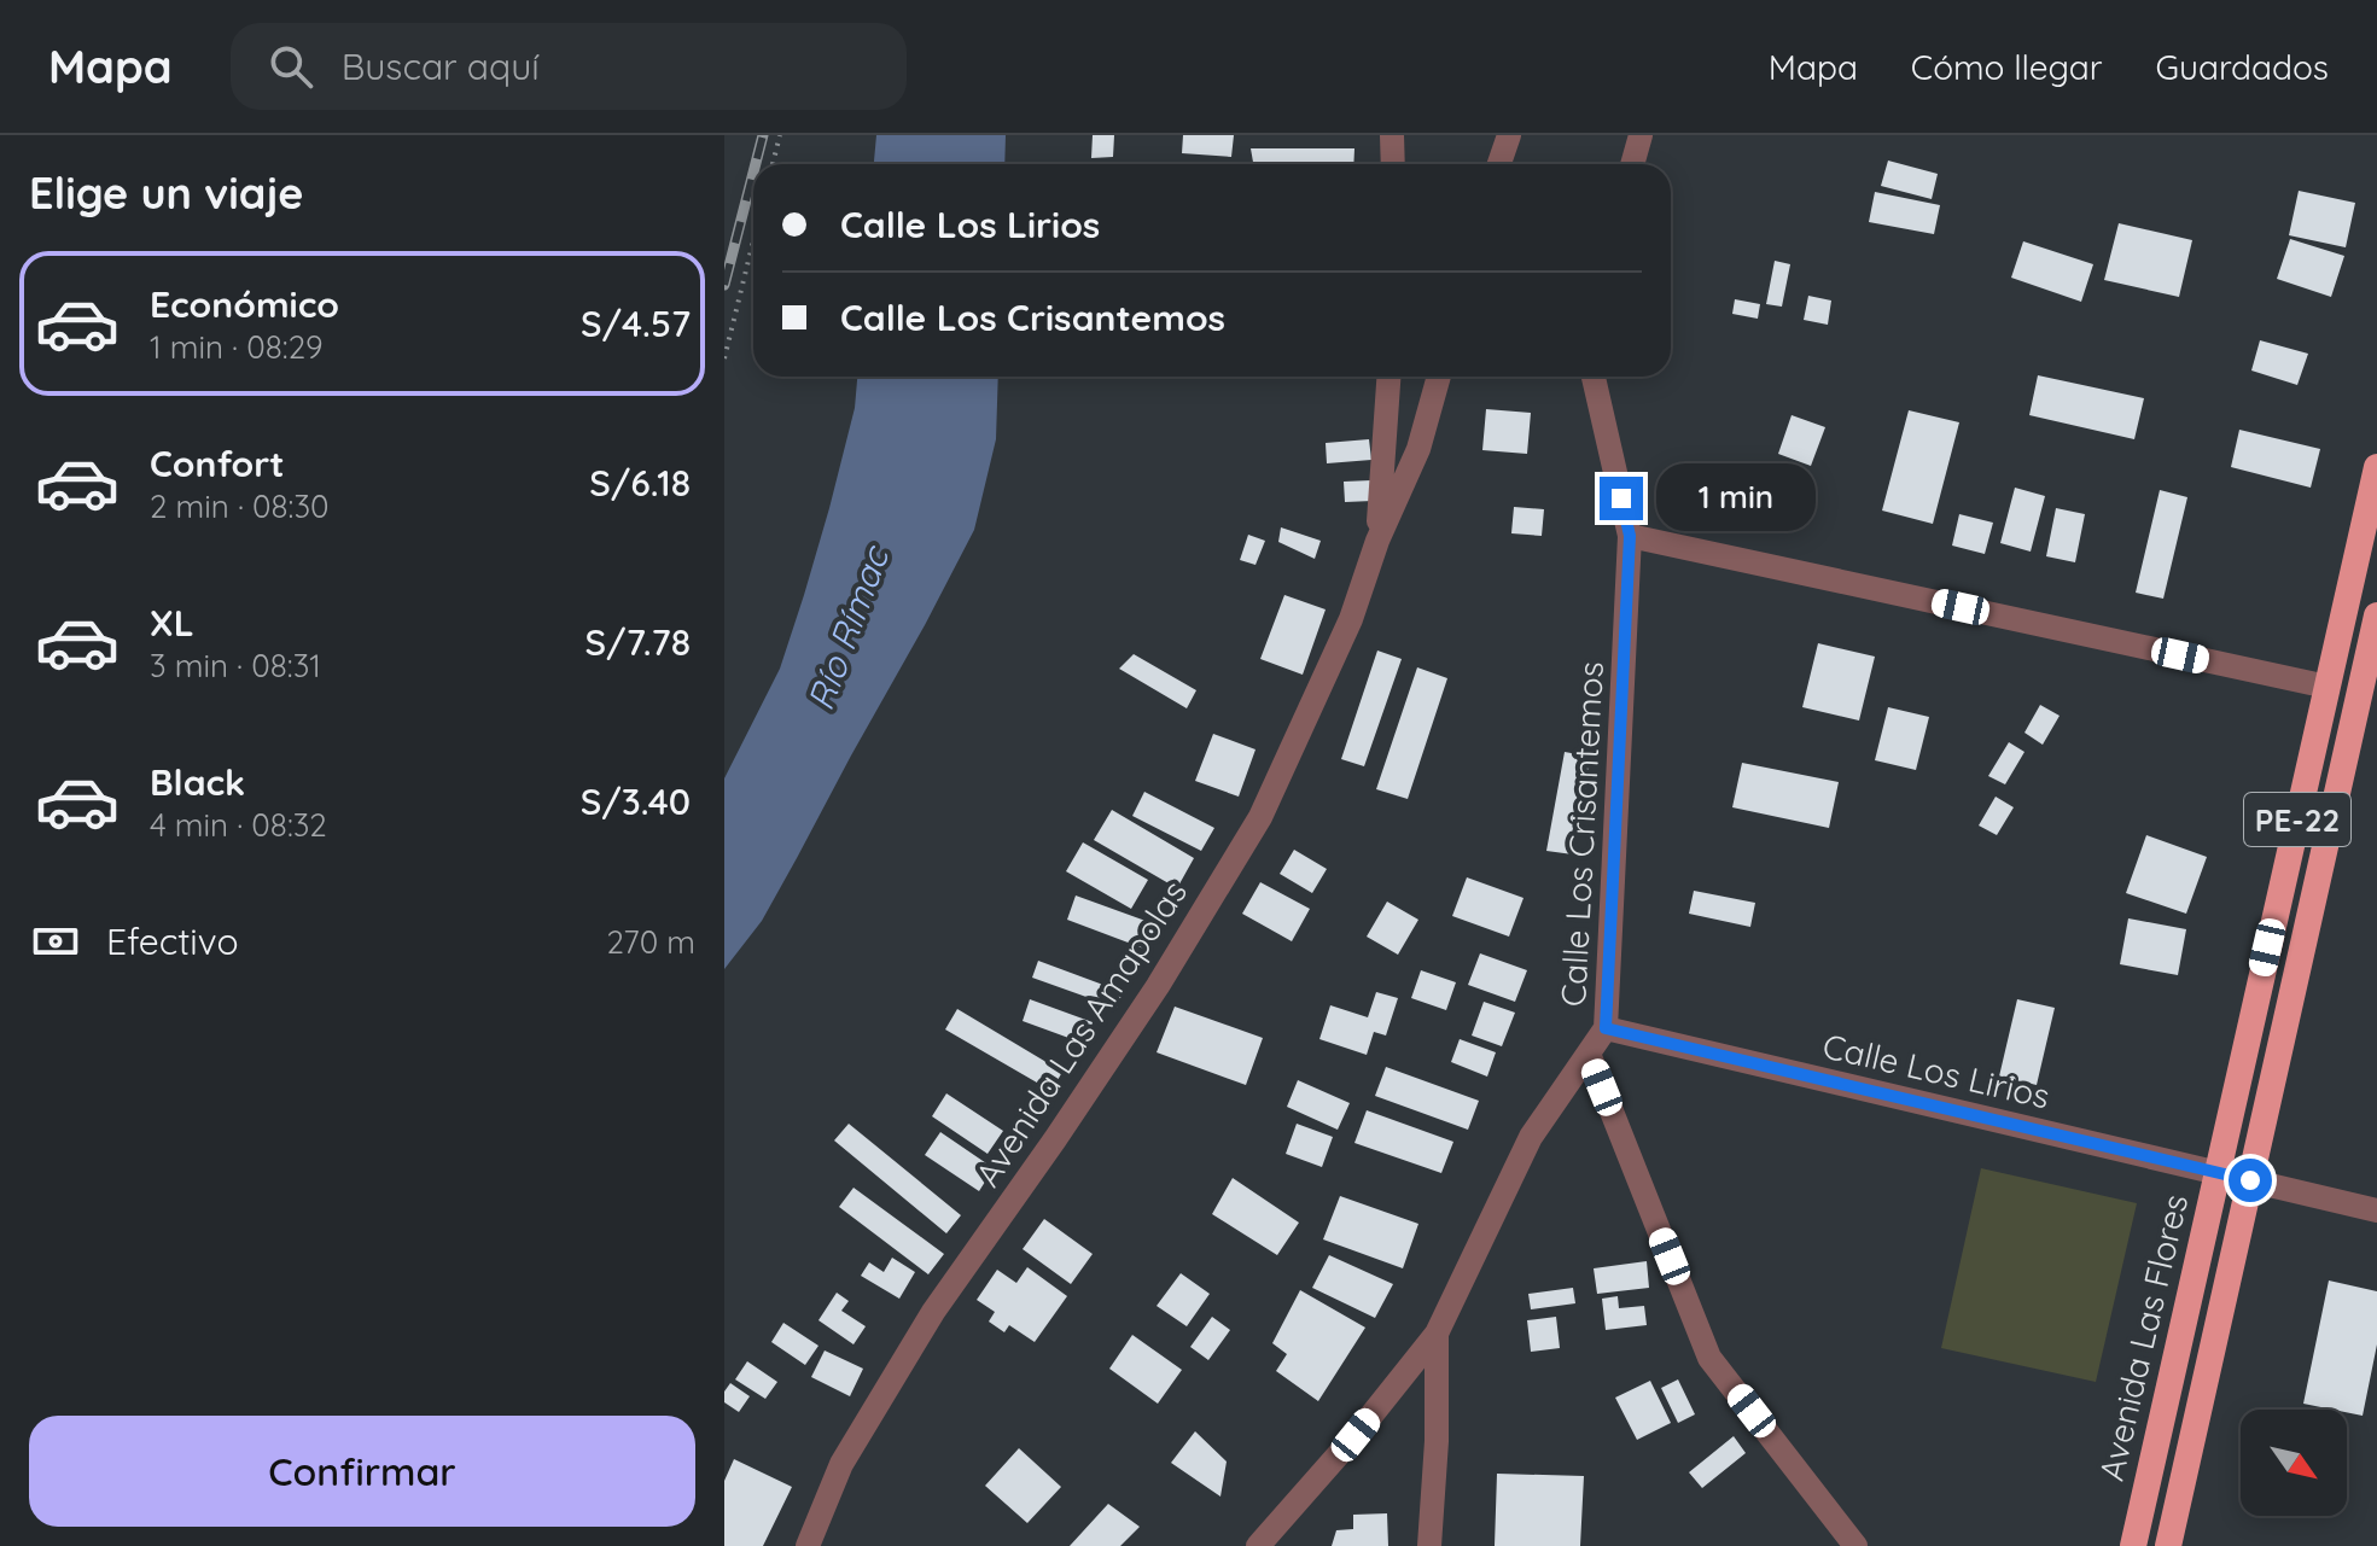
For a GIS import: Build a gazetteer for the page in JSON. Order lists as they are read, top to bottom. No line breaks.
{"streets":{"highway":["PE-22","Avenida Las Flores"],"street":["Calle Los Crisantemos","Avenida Las Amapolas","Calle Los Lirios"]},"crossings":[["Calle Los Crisantemos","Calle Los Lirios"],["Calle Los Lirios","Avenida Las Flores"]],"water":["Río Rímac"],"north":"bottom right","page":{"header":"Mapa","search":"Buscar aquí","nav":["Mapa","Cómo llegar","Guardados"],"heading":"Elige un viaje","banner":["Calle Los Lirios","Calle Los Crisantemos"],"list":[{"name":"Económico","note":"1 min · 08:29","value":"S/4.57"},{"name":"Confort","note":"2 min · 08:30","value":"S/6.18"},{"name":"XL","note":"3 min · 08:31","value":"S/7.78"},{"name":"Black","note":"4 min · 08:32","value":"S/3.40"}],"bubble":"1 min","pay":["Efectivo","270 m"],"buttons":"Confirmar"}}
